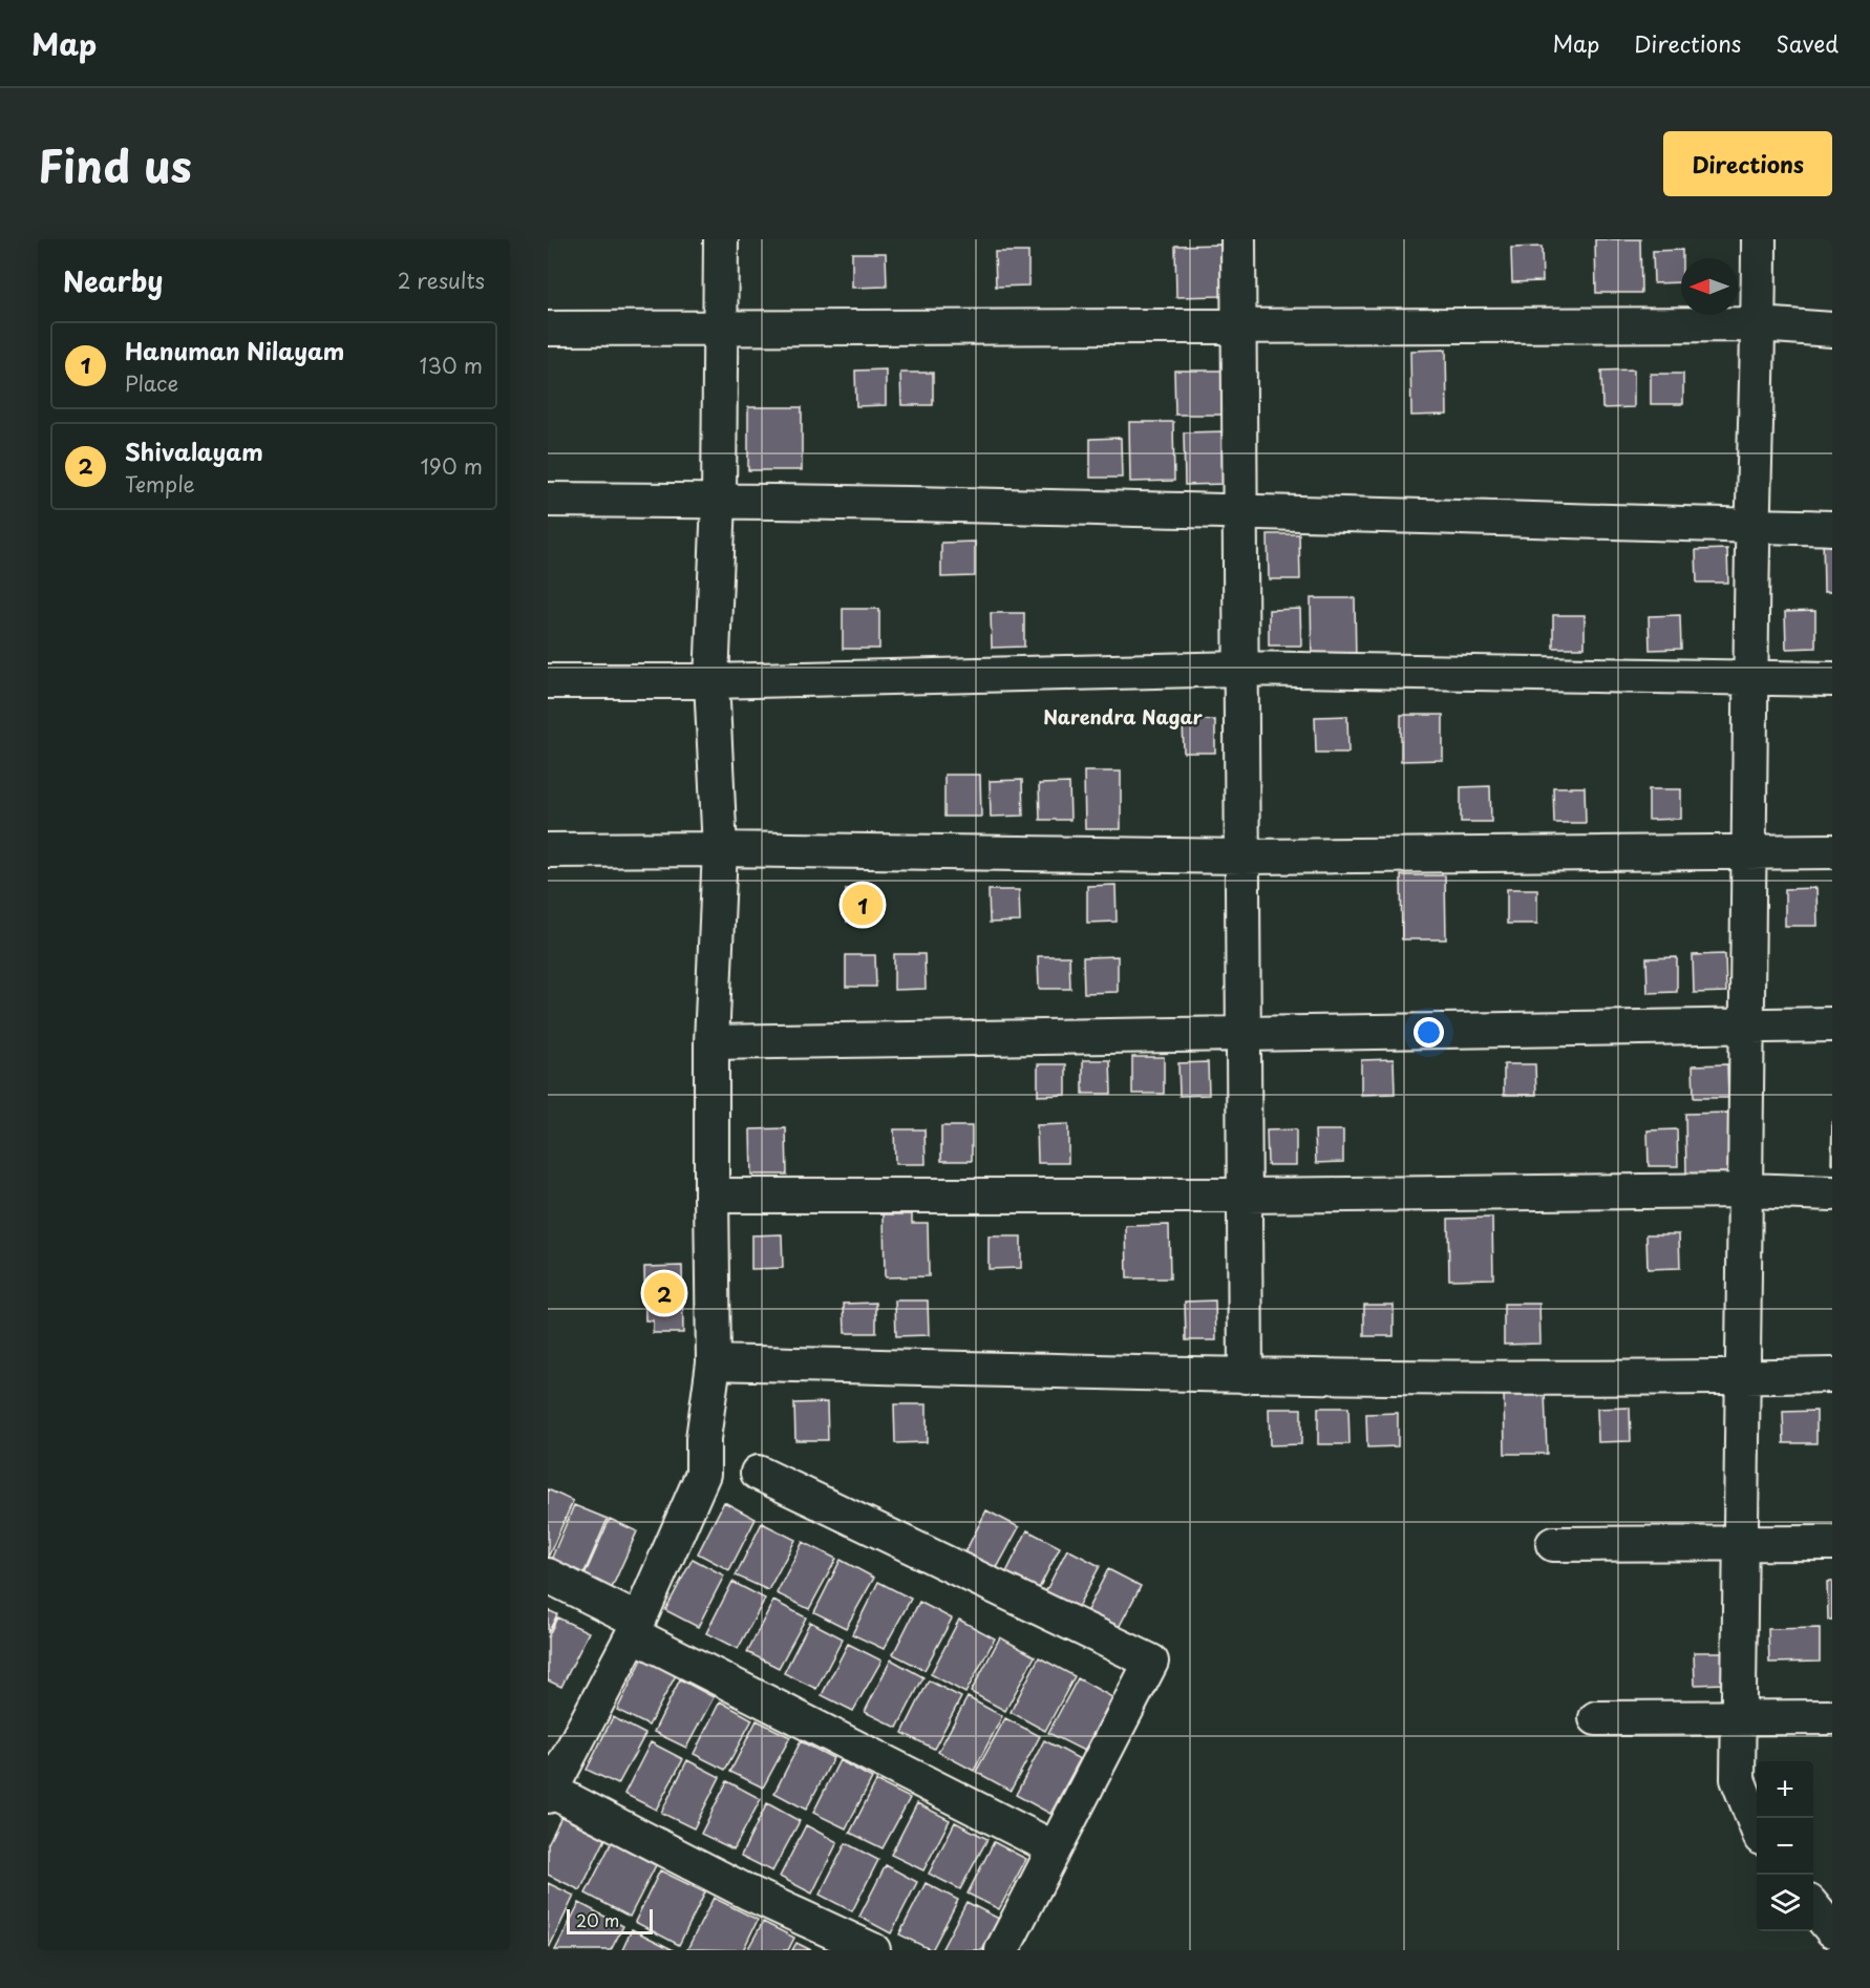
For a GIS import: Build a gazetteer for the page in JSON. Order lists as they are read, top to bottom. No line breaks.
{"districts":["Narendra Nagar"],"scale_bar":"20 m","north":"left","page":{"header":"Map","nav":["Map","Directions","Saved"],"title":"Find us","buttons":"Directions","heading":["Nearby","2 results"],"list":[{"mark":"1","name":"Hanuman Nilayam","note":"Place","value":"130 m"},{"mark":"2","name":"Shivalayam","note":"Temple","value":"190 m"}],"pins":["1","2"],"map_buttons":["+","−"],"scale":"20 m"}}
